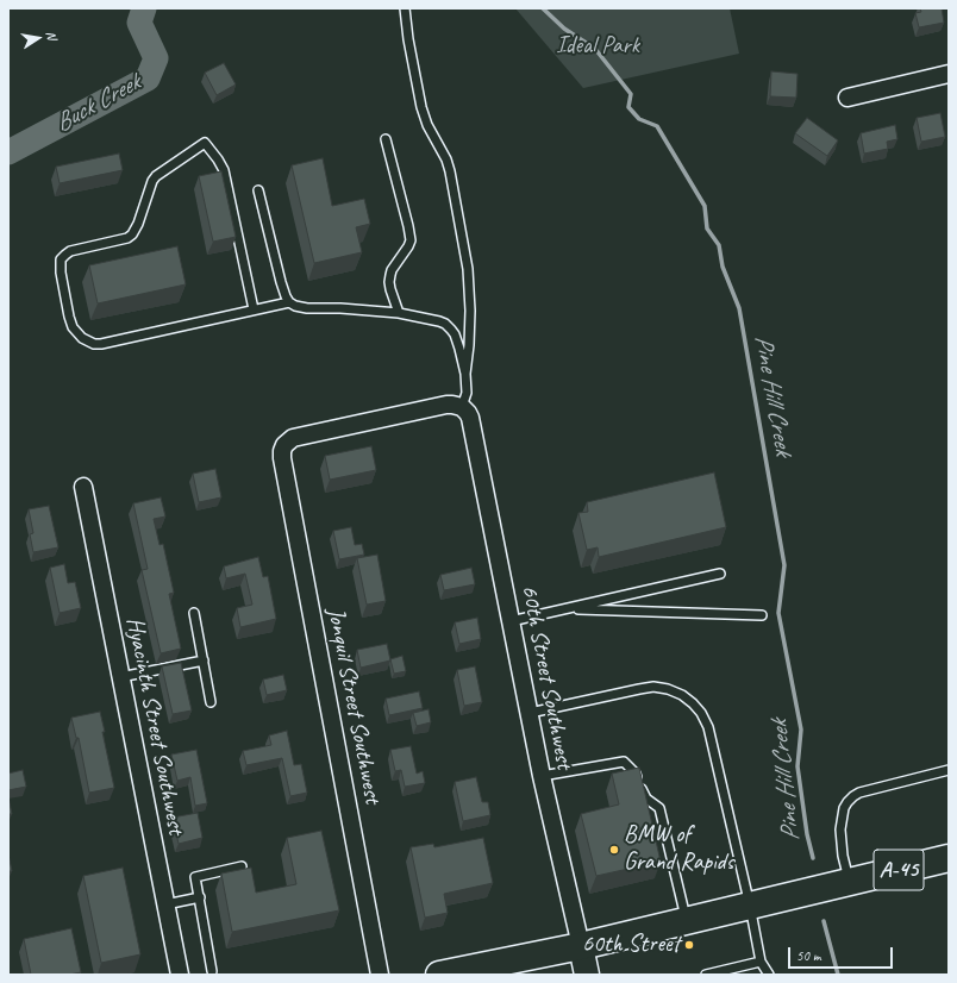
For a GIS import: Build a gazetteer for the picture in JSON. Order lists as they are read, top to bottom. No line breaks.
{"streets":{"main road":["A-45"],"street":["60th Street Southwest","Jonquil Street Southwest","Hyacinth Street Southwest"]},"crossings":[["60th Street Southwest","Jonquil Street Southwest"],["60th Street Southwest","A-45"]],"water":["Buck Creek","Pine Hill Creek"],"parks":["Ideal Park"],"places":["BMW of Grand Rapids","60th Street"],"scale_bar":"50 m","north":"right"}
